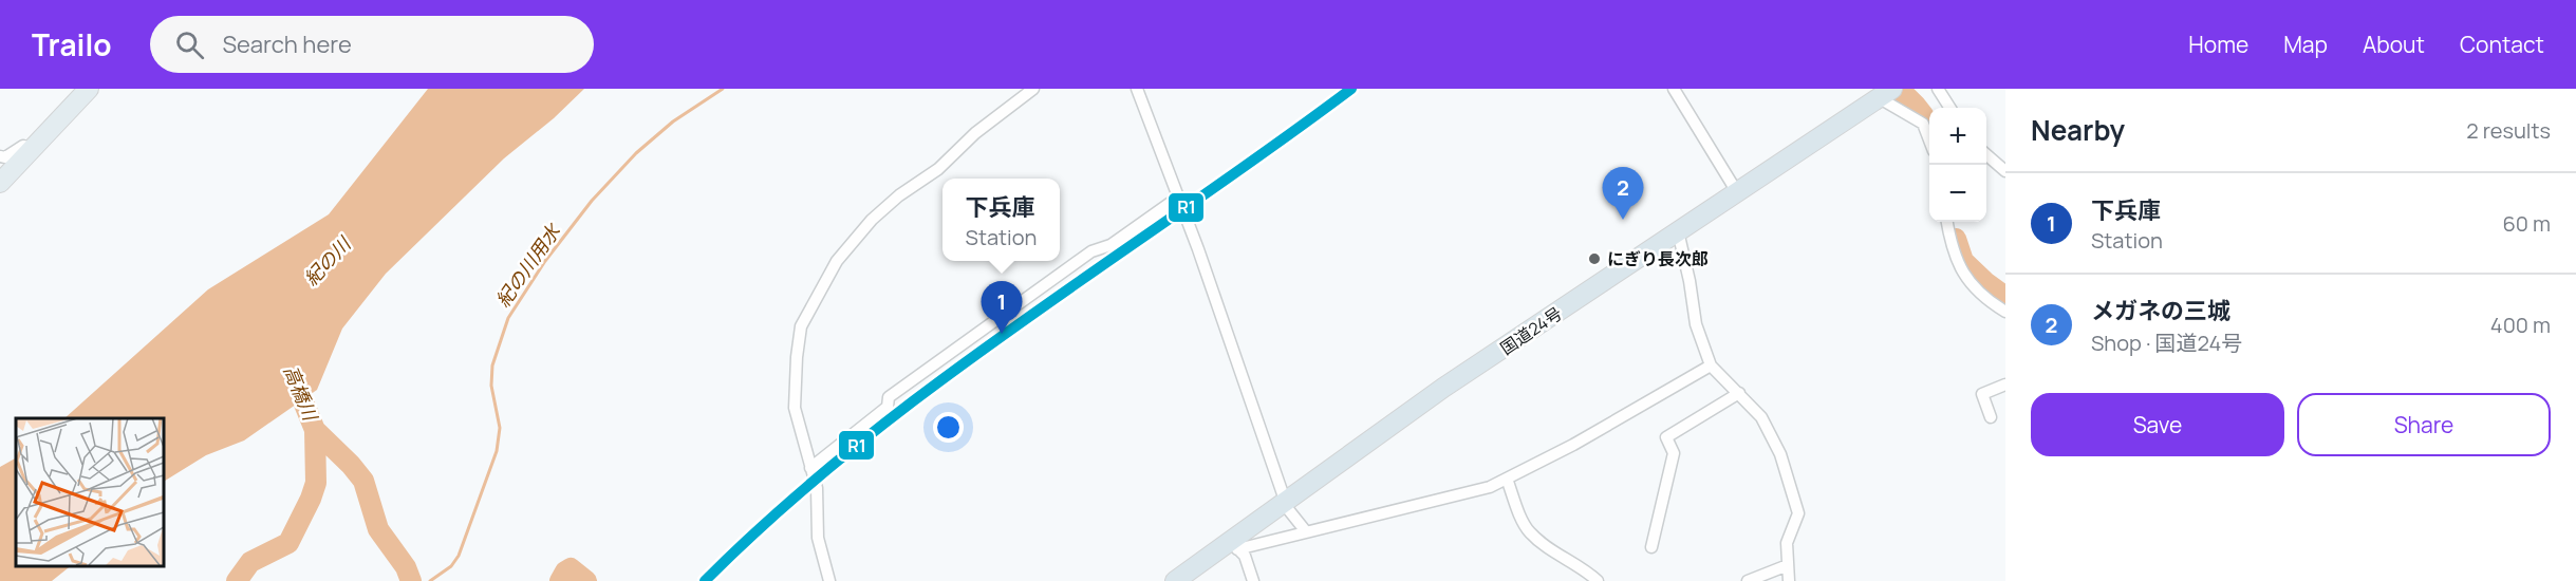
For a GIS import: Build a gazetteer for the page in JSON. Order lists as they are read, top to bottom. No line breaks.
{"streets":{"highway":["国道24号"]},"water":["紀の川","紀の川用水","高橋川"],"places":["にぎり長次郎"],"lines":["transit line R1"],"page":{"header":"Trailo","search":"Search here","nav":["Home","Map","About","Contact"],"heading":["Nearby","2 results"],"map_buttons":["+","−"],"pins":["2","1"],"list":[{"mark":"1","name":"下兵庫","note":"Station","value":"60 m"},{"mark":"2","name":"メガネの三城","note":"Shop · 国道24号","value":"400 m"}],"popup":["下兵庫","Station"],"buttons":["Save","Share"]}}
